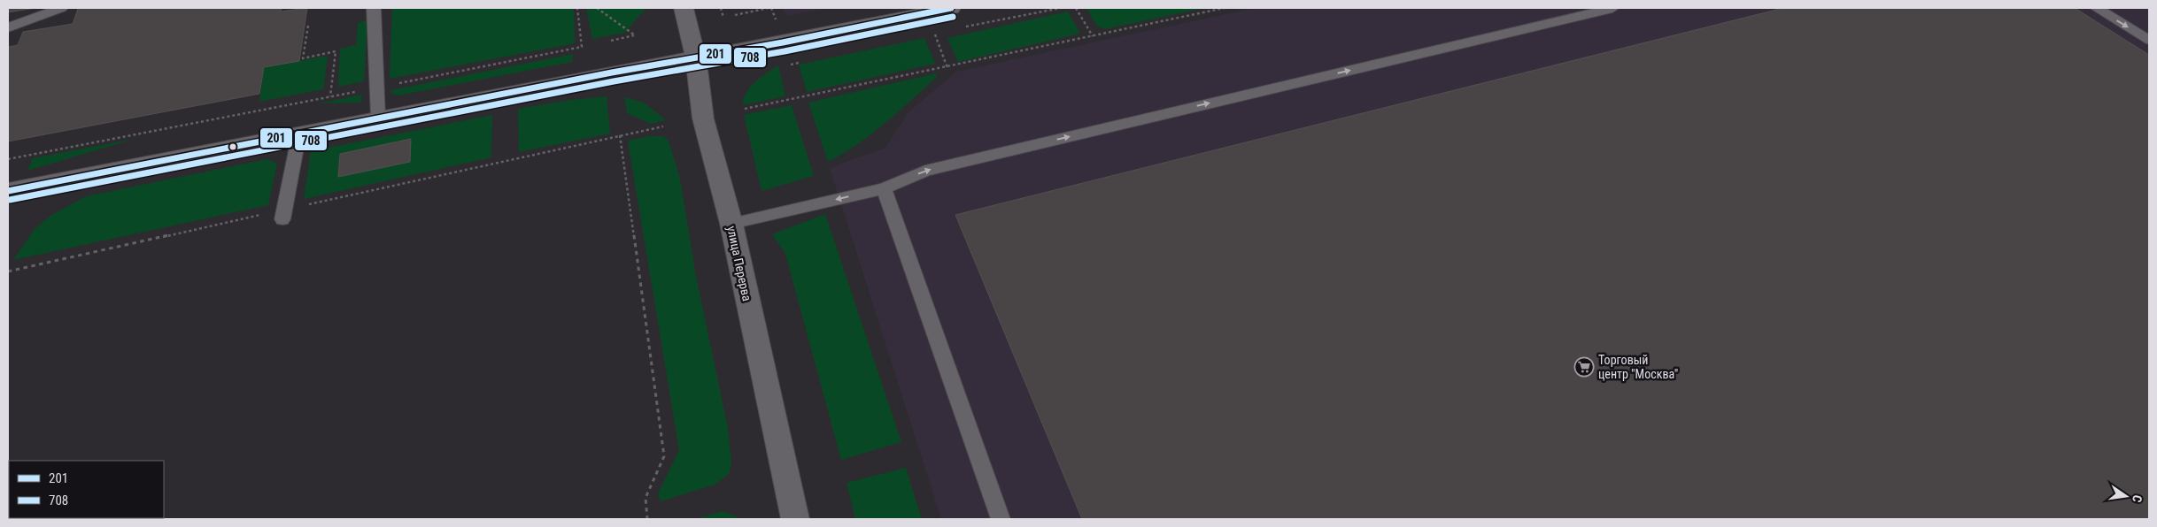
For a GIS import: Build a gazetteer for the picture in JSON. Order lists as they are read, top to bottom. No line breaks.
{"streets":{"street":["улица Перерва"]},"places":{"supermarket":["Торговый центр \"Москва\""]},"lines":["transit line 201","transit line 708"],"legend":["201","708"],"north":"right"}
